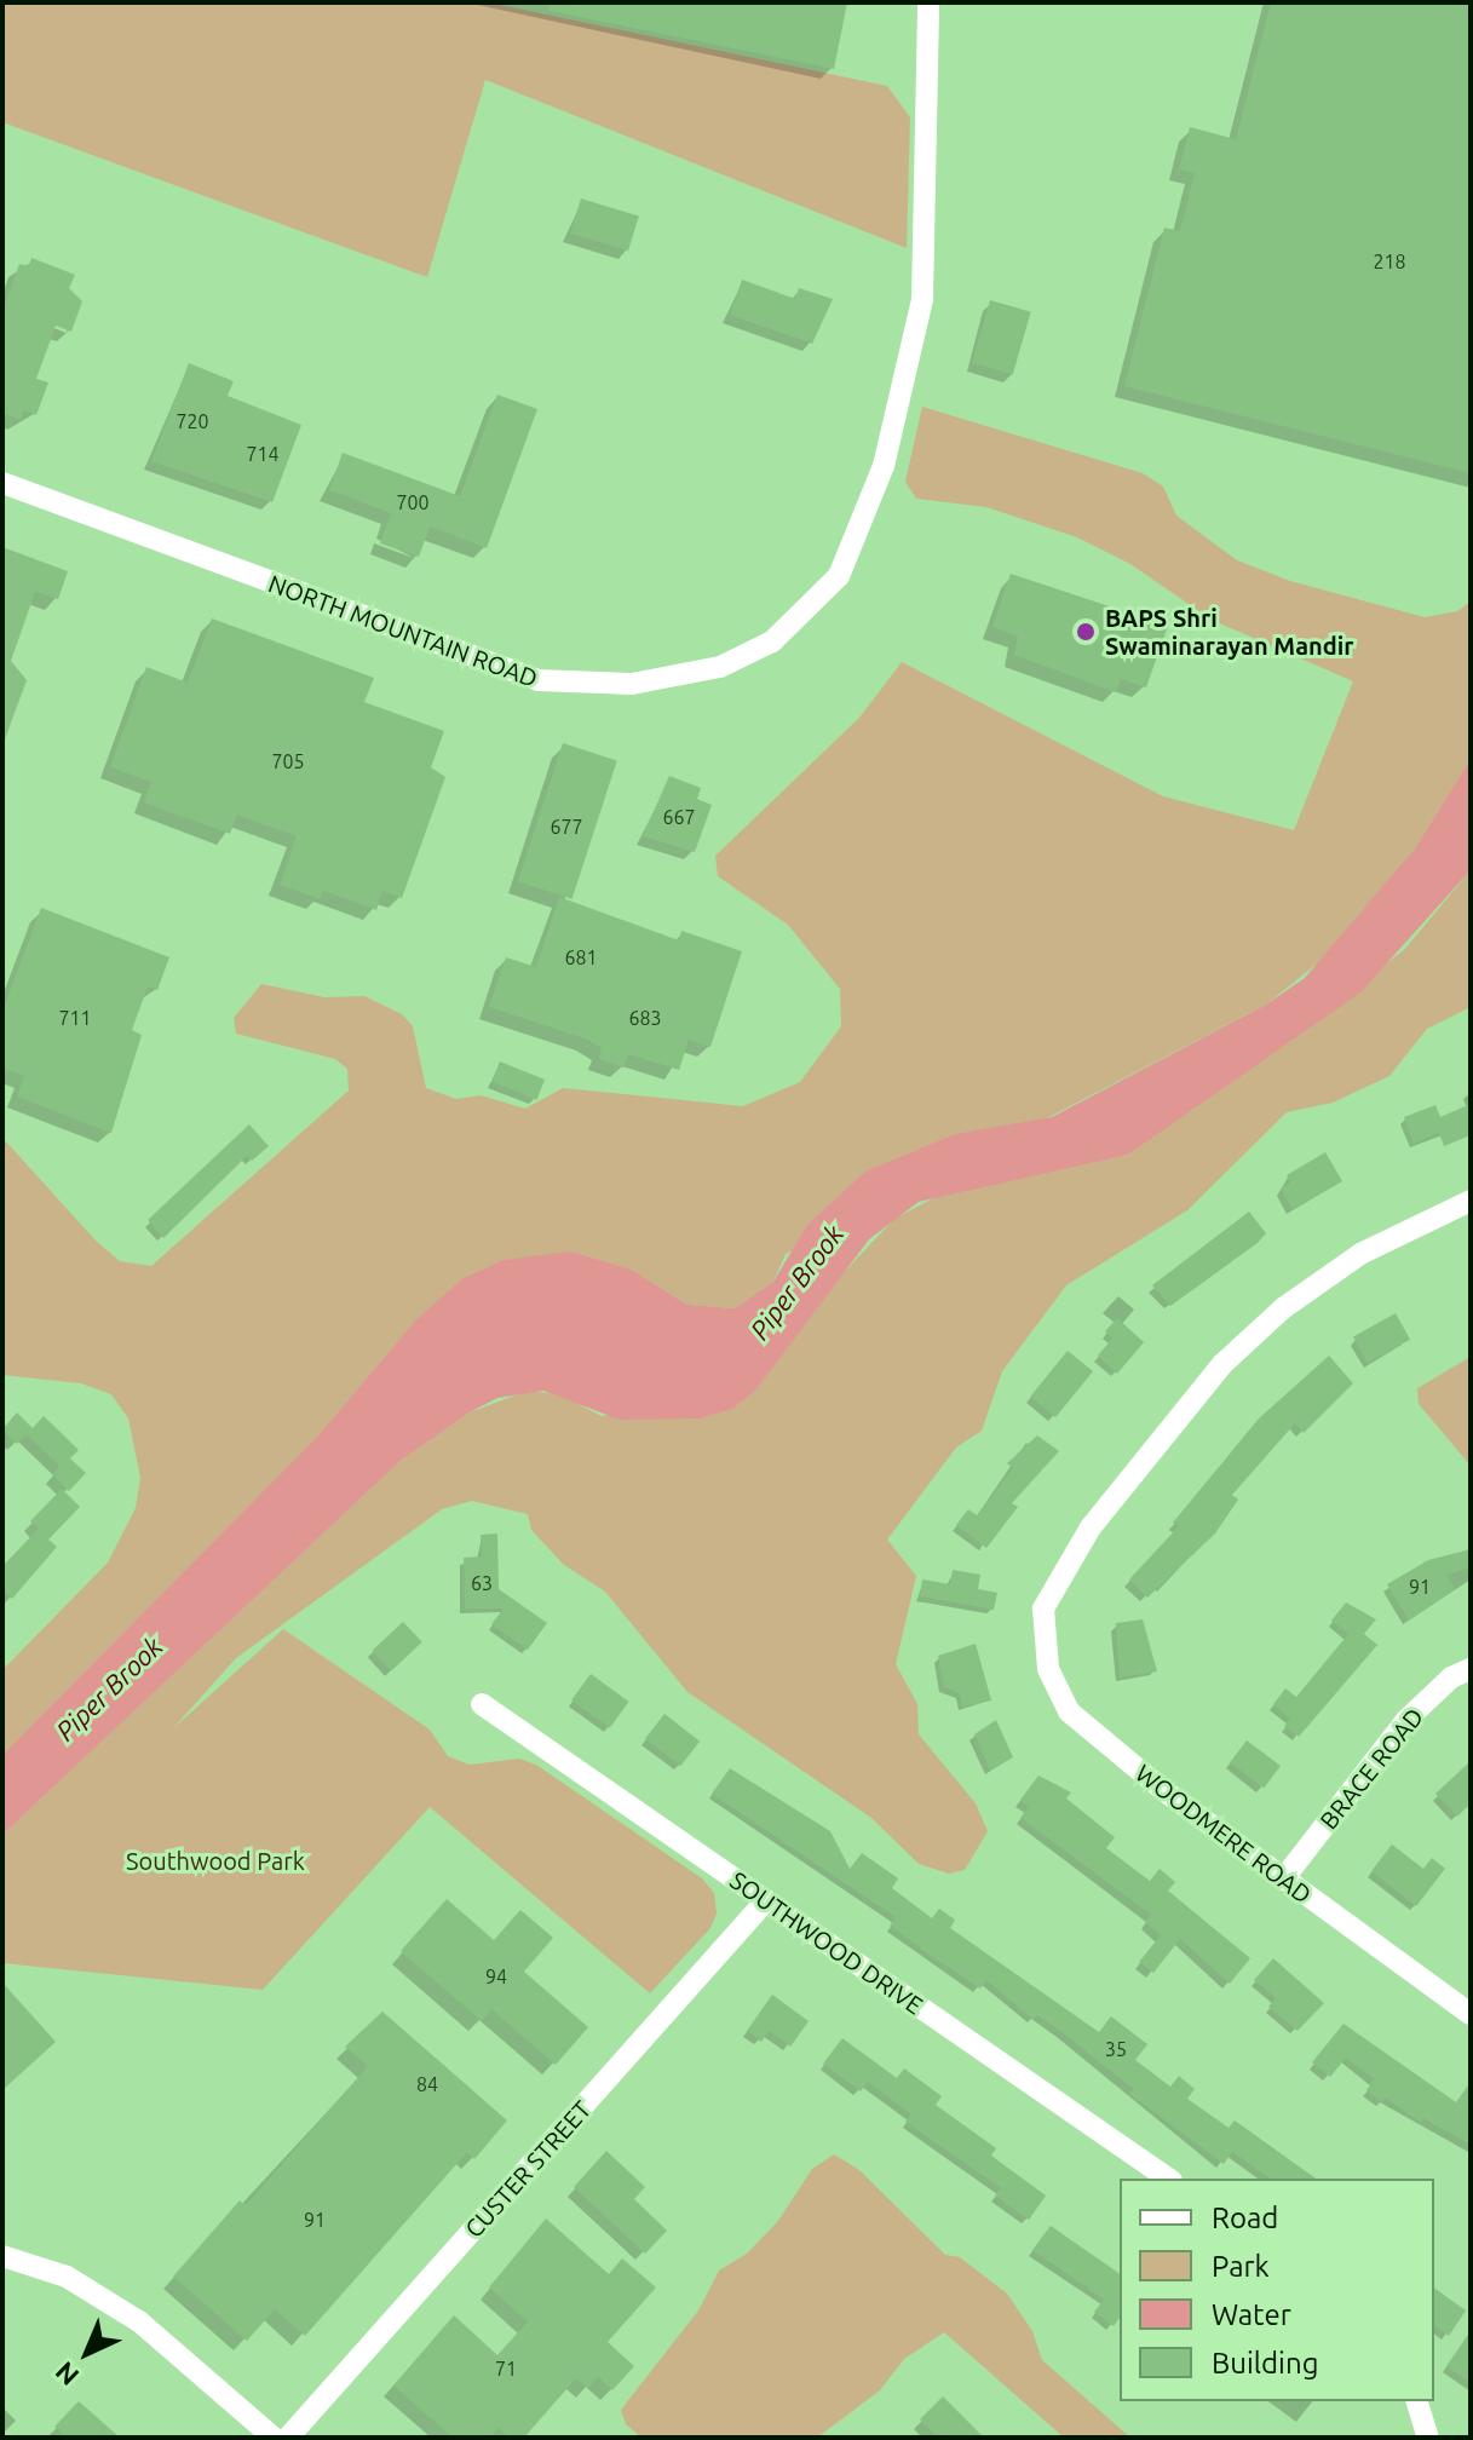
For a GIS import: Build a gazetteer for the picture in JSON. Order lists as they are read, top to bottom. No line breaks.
{"streets":{"street":["NORTH MOUNTAIN ROAD","BRACE ROAD","WOODMERE ROAD","SOUTHWOOD DRIVE","CUSTER STREET"]},"crossings":[["BRACE ROAD","WOODMERE ROAD"],["SOUTHWOOD DRIVE","CUSTER STREET"]],"water":["Piper Brook"],"parks":["Southwood Park"],"places":["BAPS Shri Swaminarayan Mandir"],"house_numbers":["218","720","714","700","705","667","677","681","711","683","63","91","94","35","84","91","71"],"legend":["Road","Park","Water","Building"],"north":"bottom left"}
